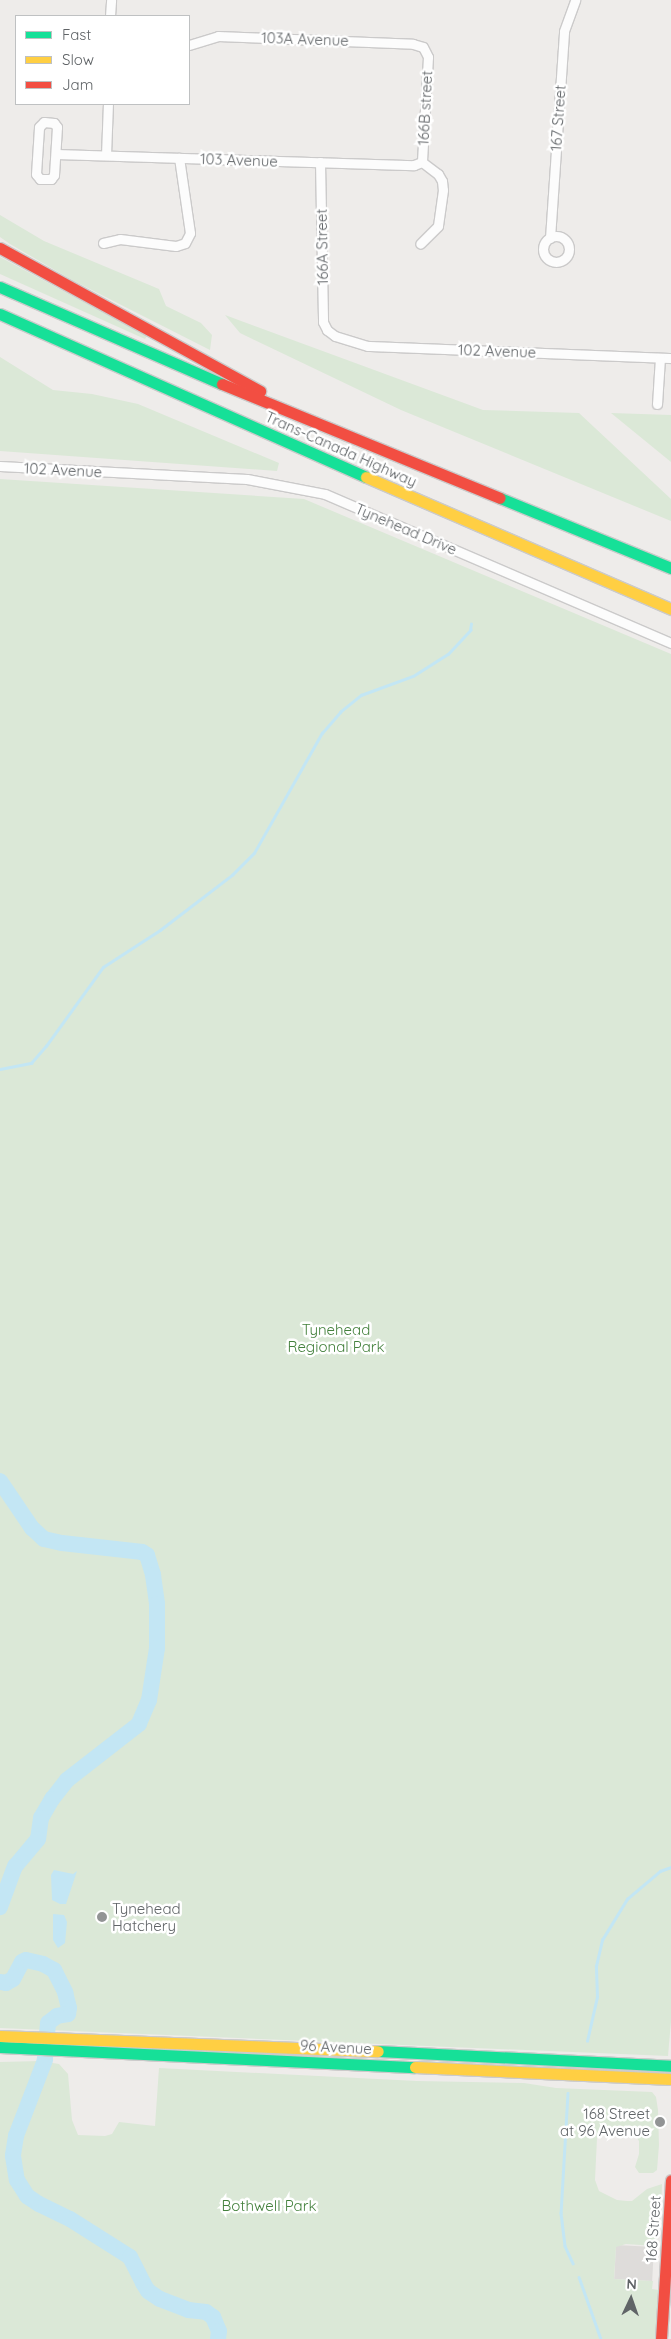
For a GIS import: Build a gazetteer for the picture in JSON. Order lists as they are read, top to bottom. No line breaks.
{"streets":{"main road":["Trans-Canada Highway","96 Avenue","168 Street"],"street":["103A Avenue","166B street","167 Street","103 Avenue","166A Street","102 Avenue","Tynehead Drive"]},"crossings":[["103A Avenue","166B street"],["166B street","103 Avenue"],["103 Avenue","166A Street"],["166A Street","102 Avenue"],["102 Avenue","Tynehead Drive"]],"parks":["Tynehead Regional Park","Bothwell Park"],"places":["Tynehead Hatchery","168 Street at 96 Avenue"],"legend":["Fast","Slow","Jam"],"north":"top"}
